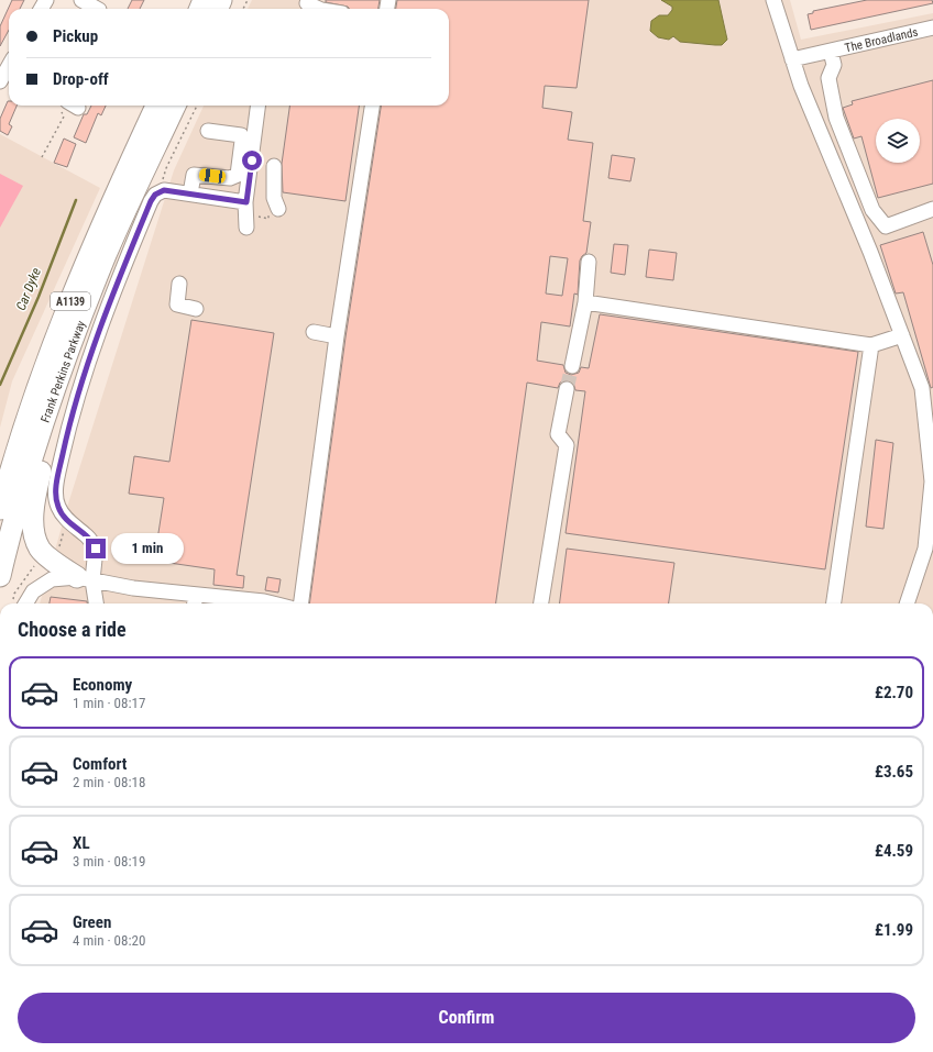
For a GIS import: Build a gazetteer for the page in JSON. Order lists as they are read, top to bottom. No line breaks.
{"streets":{"highway":["A1139","Frank Perkins Parkway"],"street":["The Broadlands"]},"water":["Car Dyke"],"page":{"banner":["Pickup","Drop-off"],"bubble":"1 min","heading":"Choose a ride","list":[{"name":"Economy","note":"1 min · 08:17","value":"£2.70"},{"name":"Comfort","note":"2 min · 08:18","value":"£3.65"},{"name":"XL","note":"3 min · 08:19","value":"£4.59"},{"name":"Green","note":"4 min · 08:20","value":"£1.99"}],"buttons":"Confirm"}}
